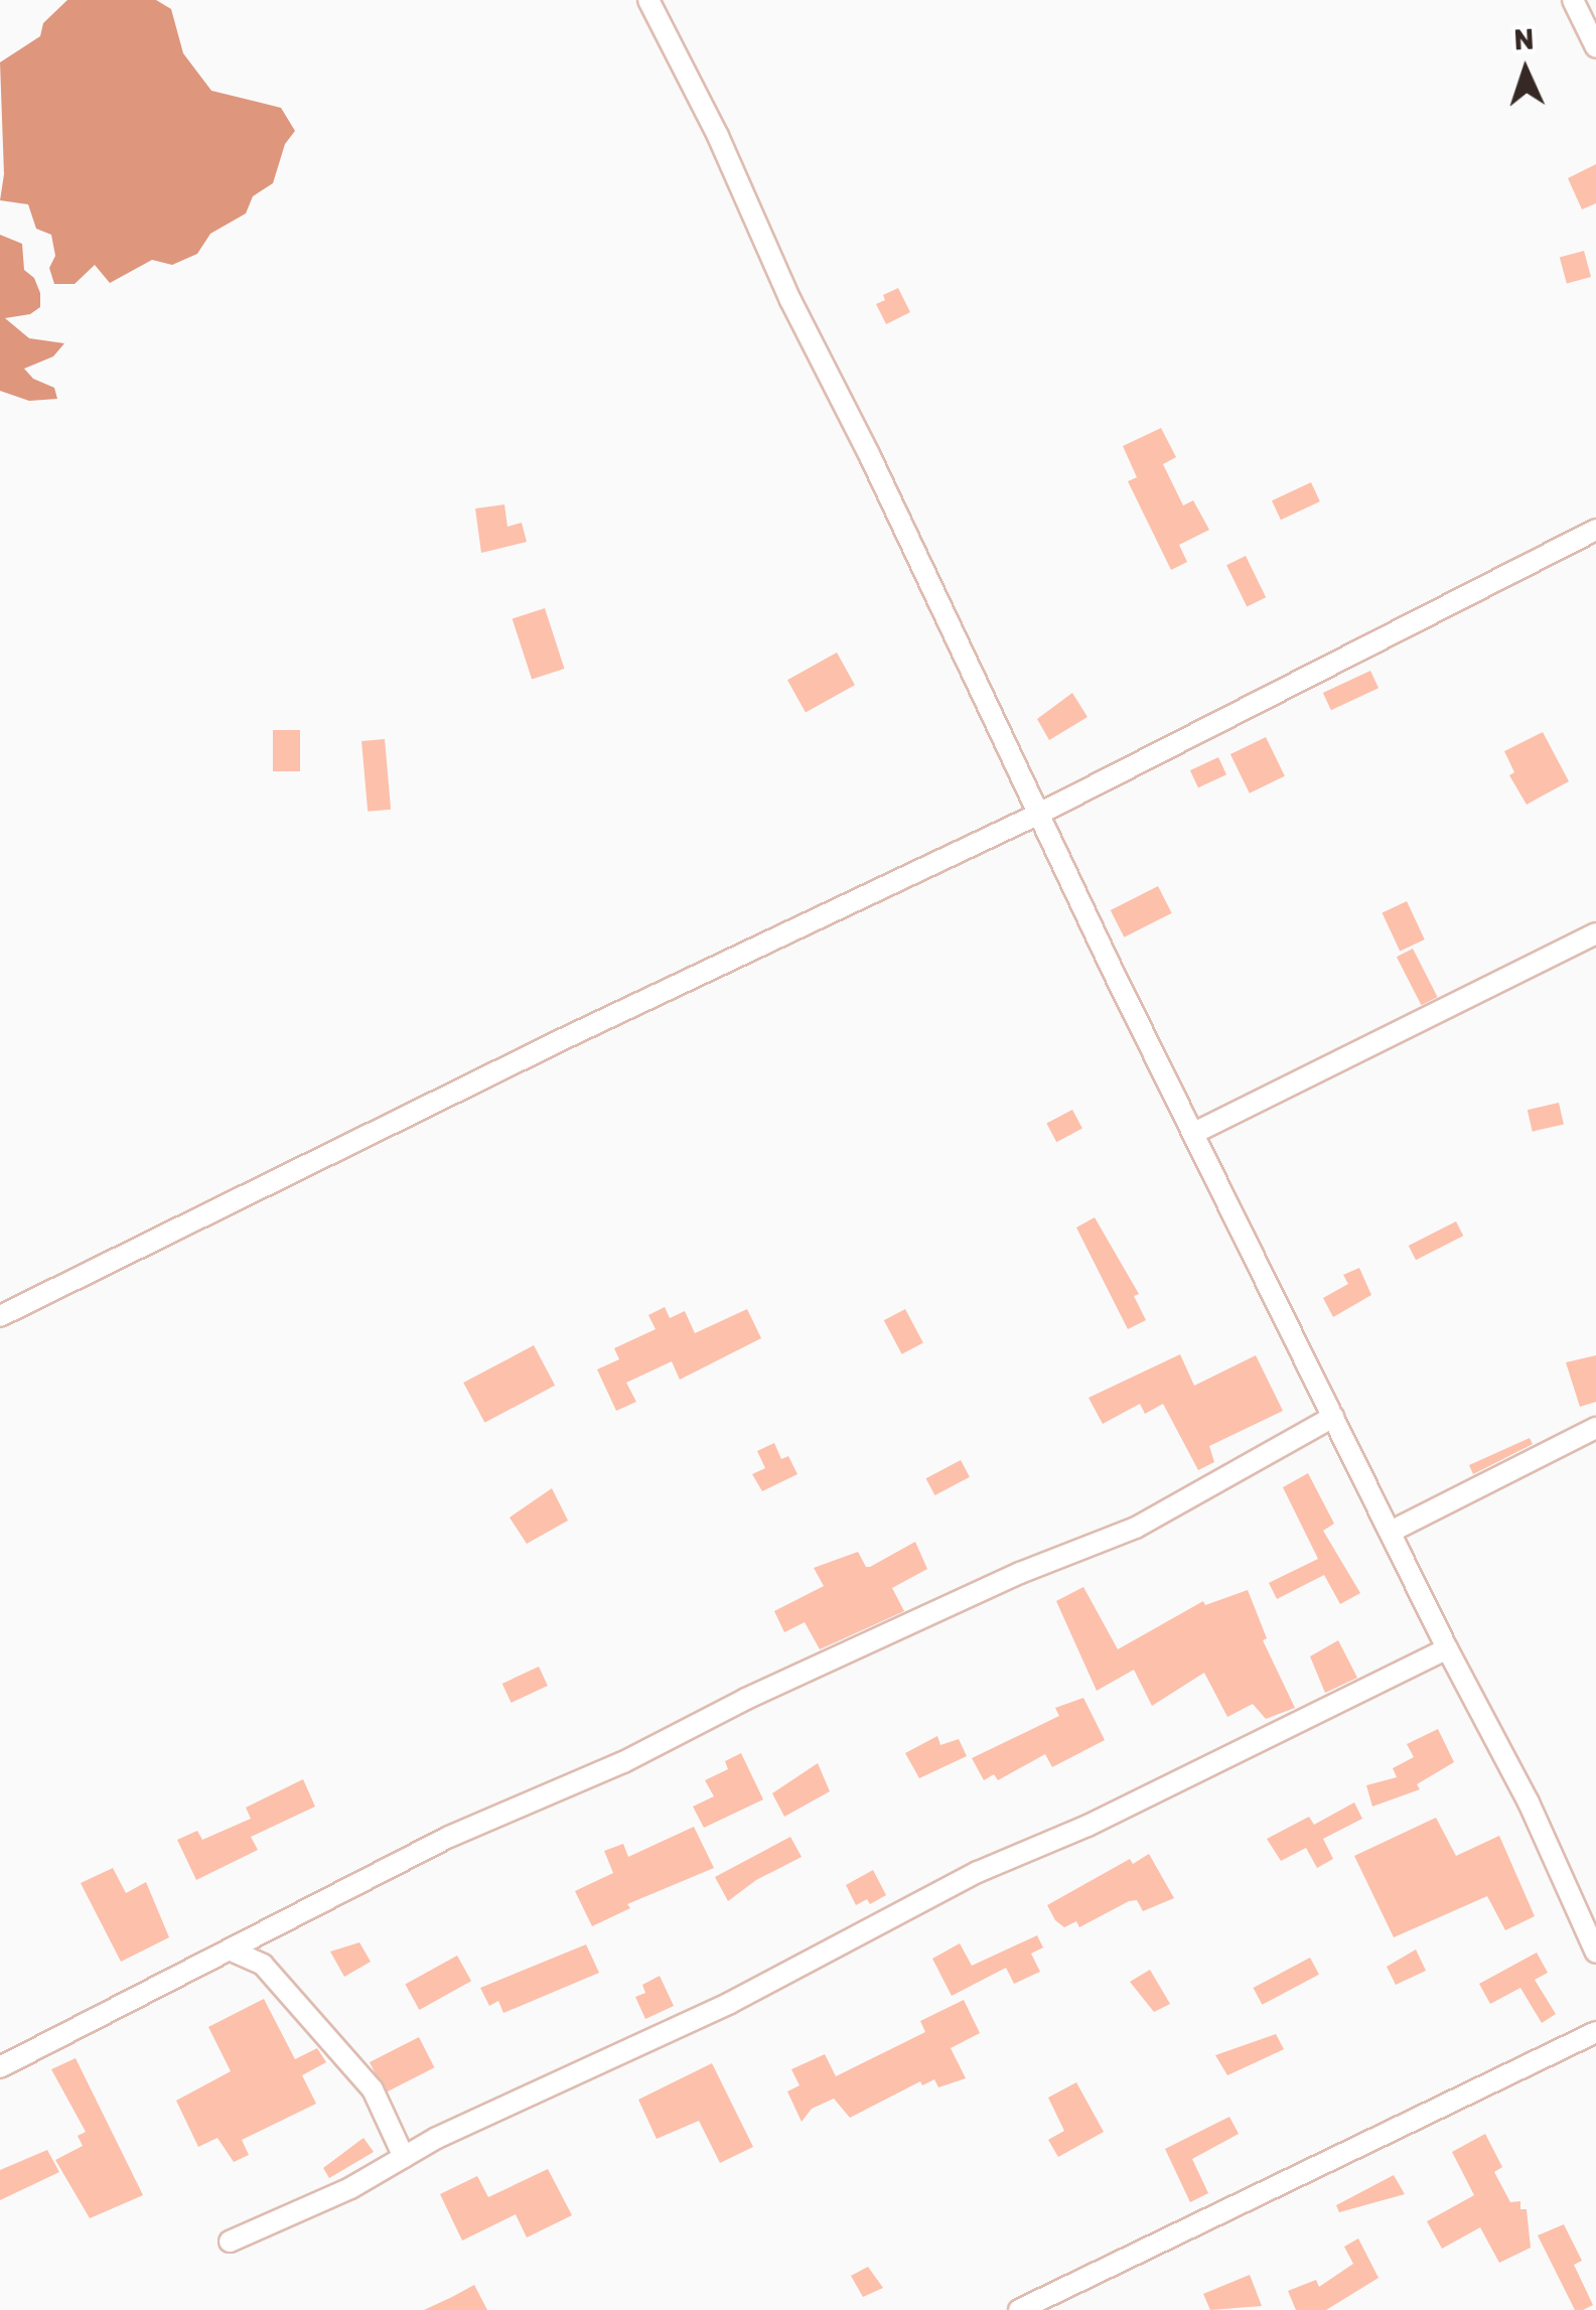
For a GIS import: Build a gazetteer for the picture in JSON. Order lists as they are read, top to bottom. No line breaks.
{"north":"top"}
